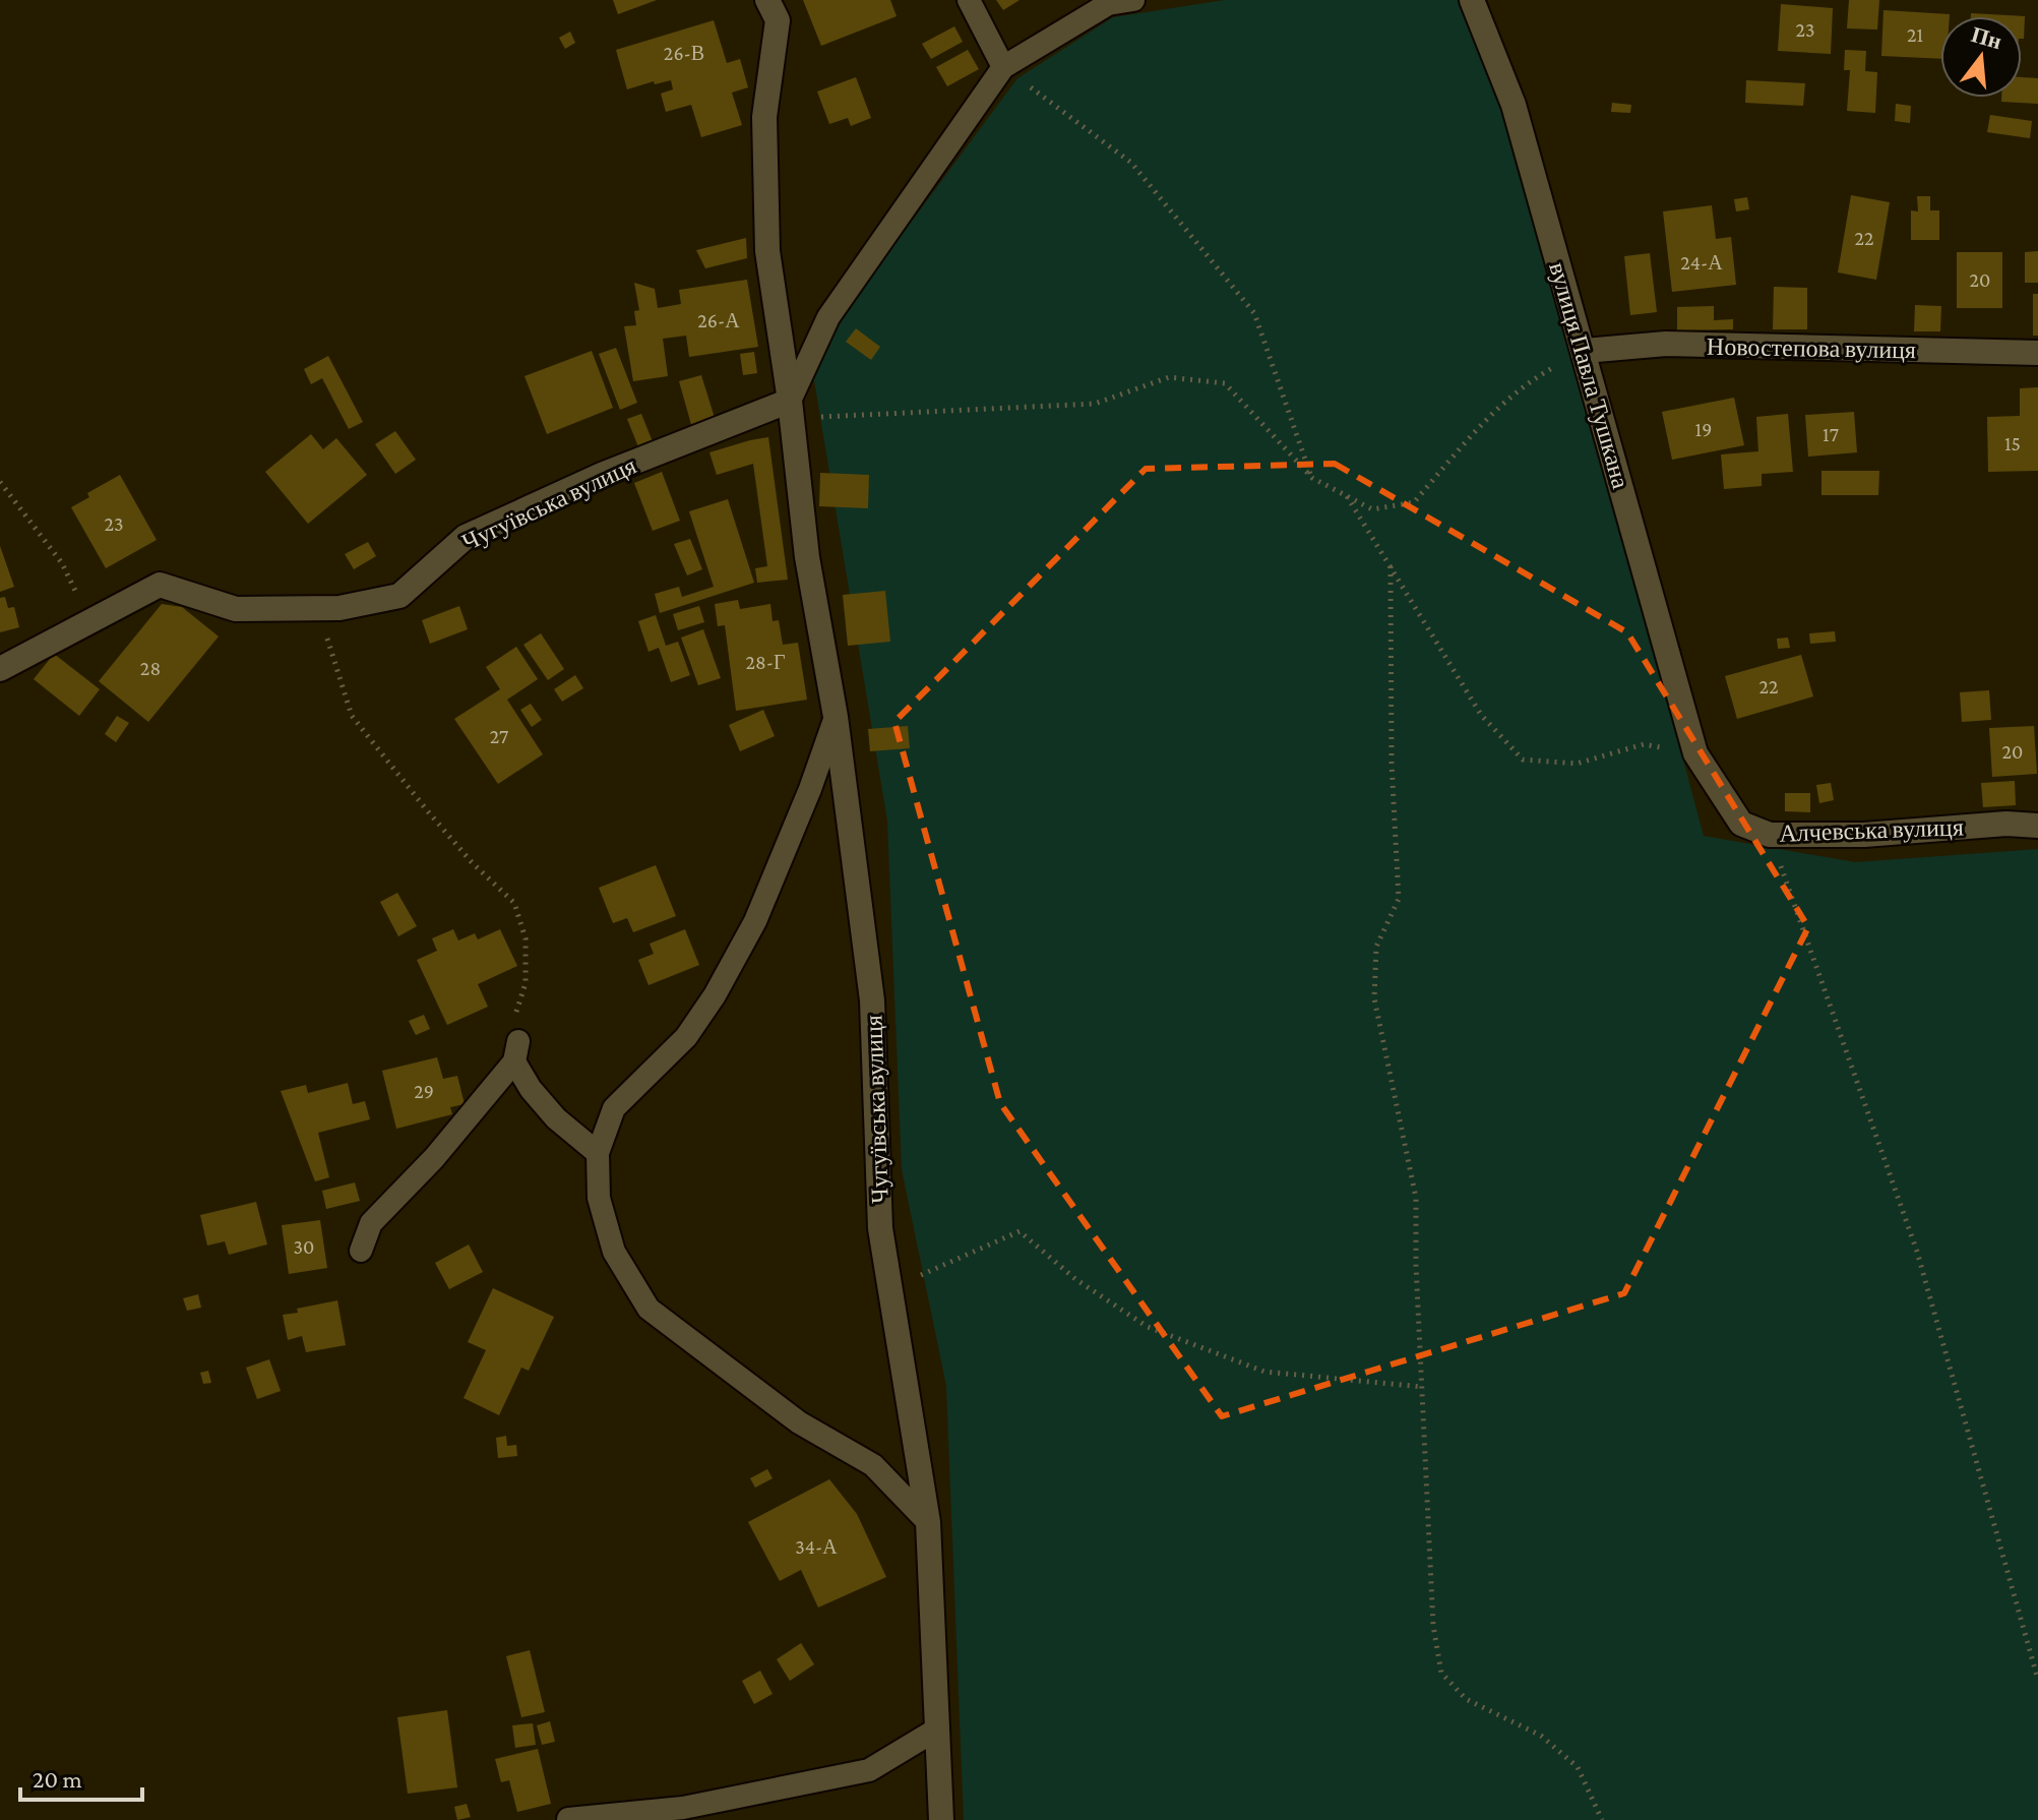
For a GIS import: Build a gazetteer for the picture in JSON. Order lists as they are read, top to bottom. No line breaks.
{"streets":{"street":["Новостепова вулиця","вулиця Павла Тушкана","Чугуївська вулиця","Алчевська вулиця"]},"crossings":[["Новостепова вулиця","вулиця Павла Тушкана"],["вулиця Павла Тушкана","Алчевська вулиця"]],"house_numbers":["23","21","26-В","22","24-А","20","26-А","19","17","15","23","28-Г","28","22","27","20","29","30","34-А"],"scale_bar":"20 m","north":"top"}
